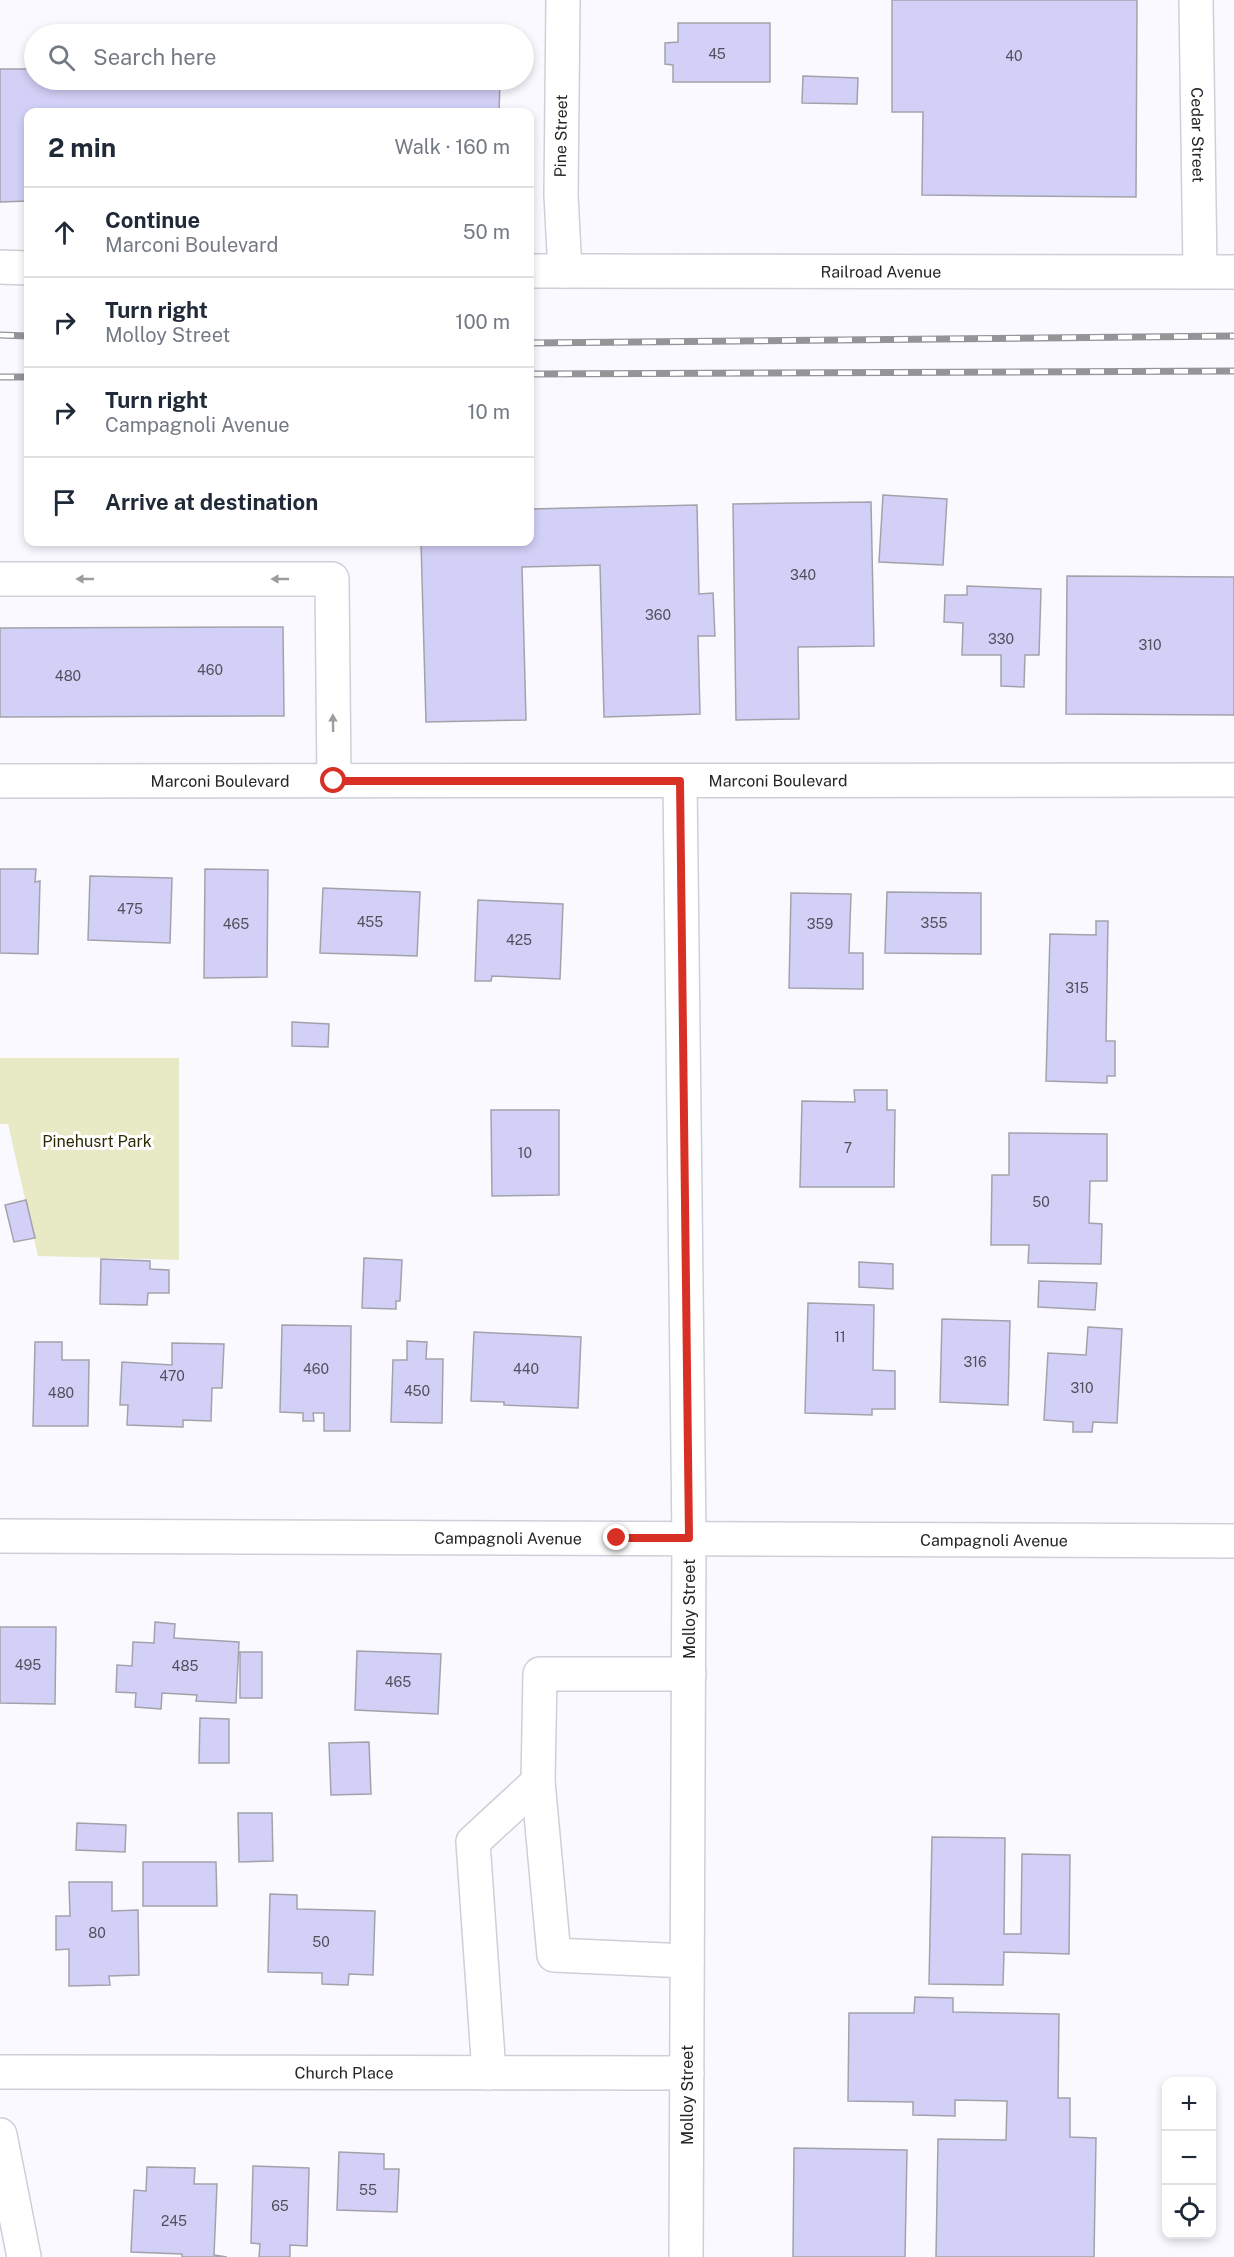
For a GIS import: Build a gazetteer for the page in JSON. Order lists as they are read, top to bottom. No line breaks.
{"streets":{"street":["Pine Street","Cedar Street","Railroad Avenue","Marconi Boulevard","Campagnoli Avenue","Molloy Street","Church Place"]},"crossings":[["Pine Street","Railroad Avenue"],["Cedar Street","Railroad Avenue"],["Marconi Boulevard","Molloy Street"],["Campagnoli Avenue","Molloy Street"],["Molloy Street","Church Place"]],"parks":["Pinehusrt Park"],"house_numbers":["45","40","340","360","330","310","460","480","475","455","355","465","359","425","315","7","10","50","11","316","460","440","470","310","450","480","495","485","465","80","50","55","65","245"],"page":{"search":"Search here","heading":["2 min","Walk · 160 m"],"list":[["Continue","Marconi Boulevard","50 m"],["Turn right","Molloy Street","100 m"],["Turn right","Campagnoli Avenue","10 m"],"Arrive at destination"],"map_buttons":["+","−"]}}
